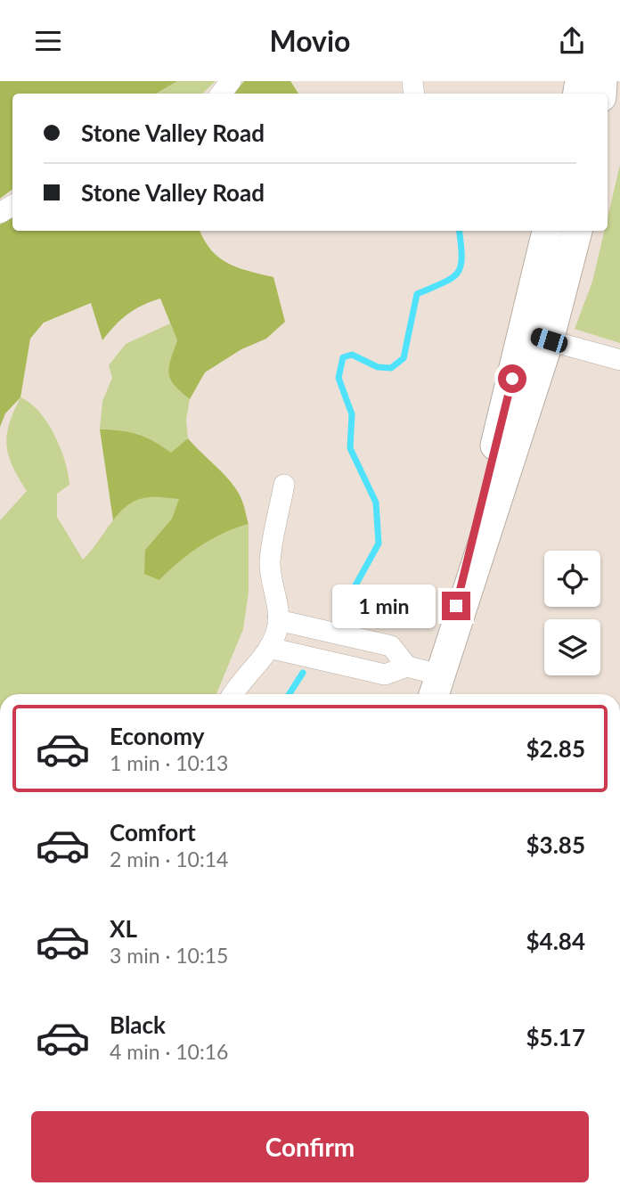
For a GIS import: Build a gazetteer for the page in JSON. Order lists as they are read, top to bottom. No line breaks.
{"page":{"header":"Movio","banner":["Stone Valley Road","Stone Valley Road"],"bubble":"1 min","list":[{"name":"Economy","note":"1 min · 10:13","value":"$2.85"},{"name":"Comfort","note":"2 min · 10:14","value":"$3.85"},{"name":"XL","note":"3 min · 10:15","value":"$4.84"},{"name":"Black","note":"4 min · 10:16","value":"$5.17"}],"buttons":"Confirm"}}
